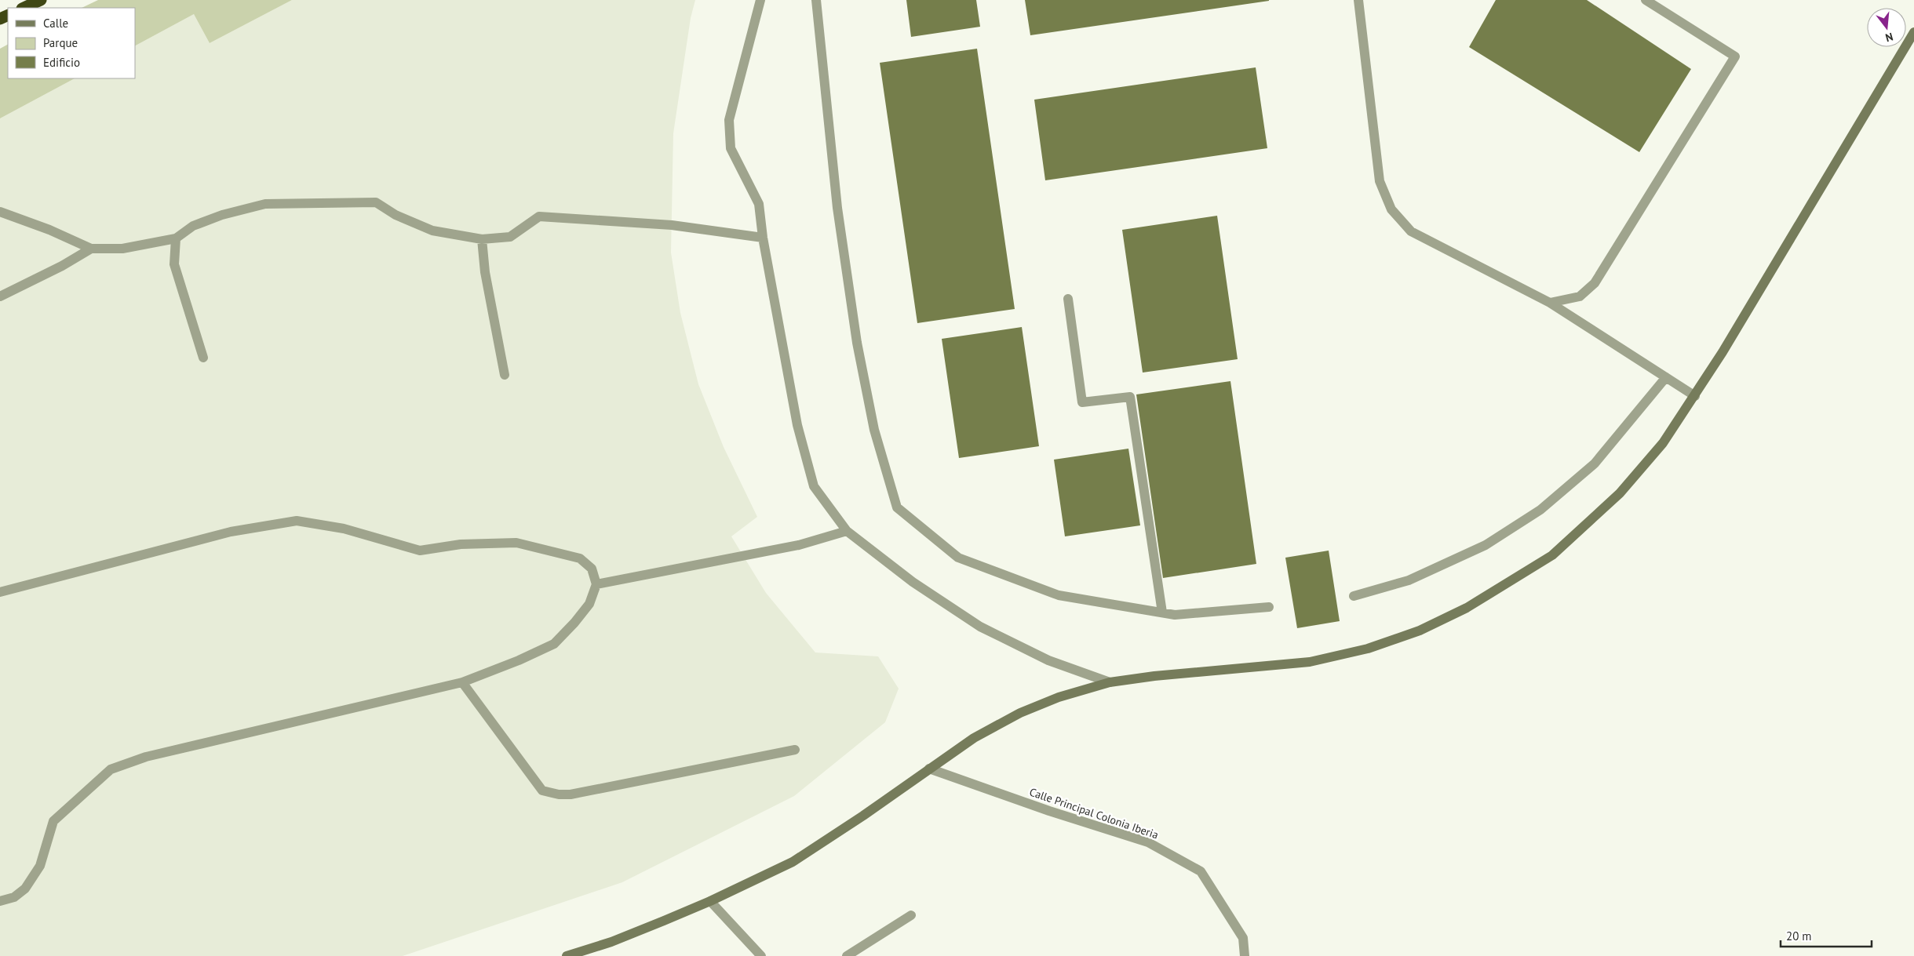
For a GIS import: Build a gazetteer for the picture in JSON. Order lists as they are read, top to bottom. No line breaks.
{"streets":{"street":["Calle Principal Colonia Iberia"]},"legend":["Calle","Parque","Edificio"],"scale_bar":"20 m","north":"bottom"}
